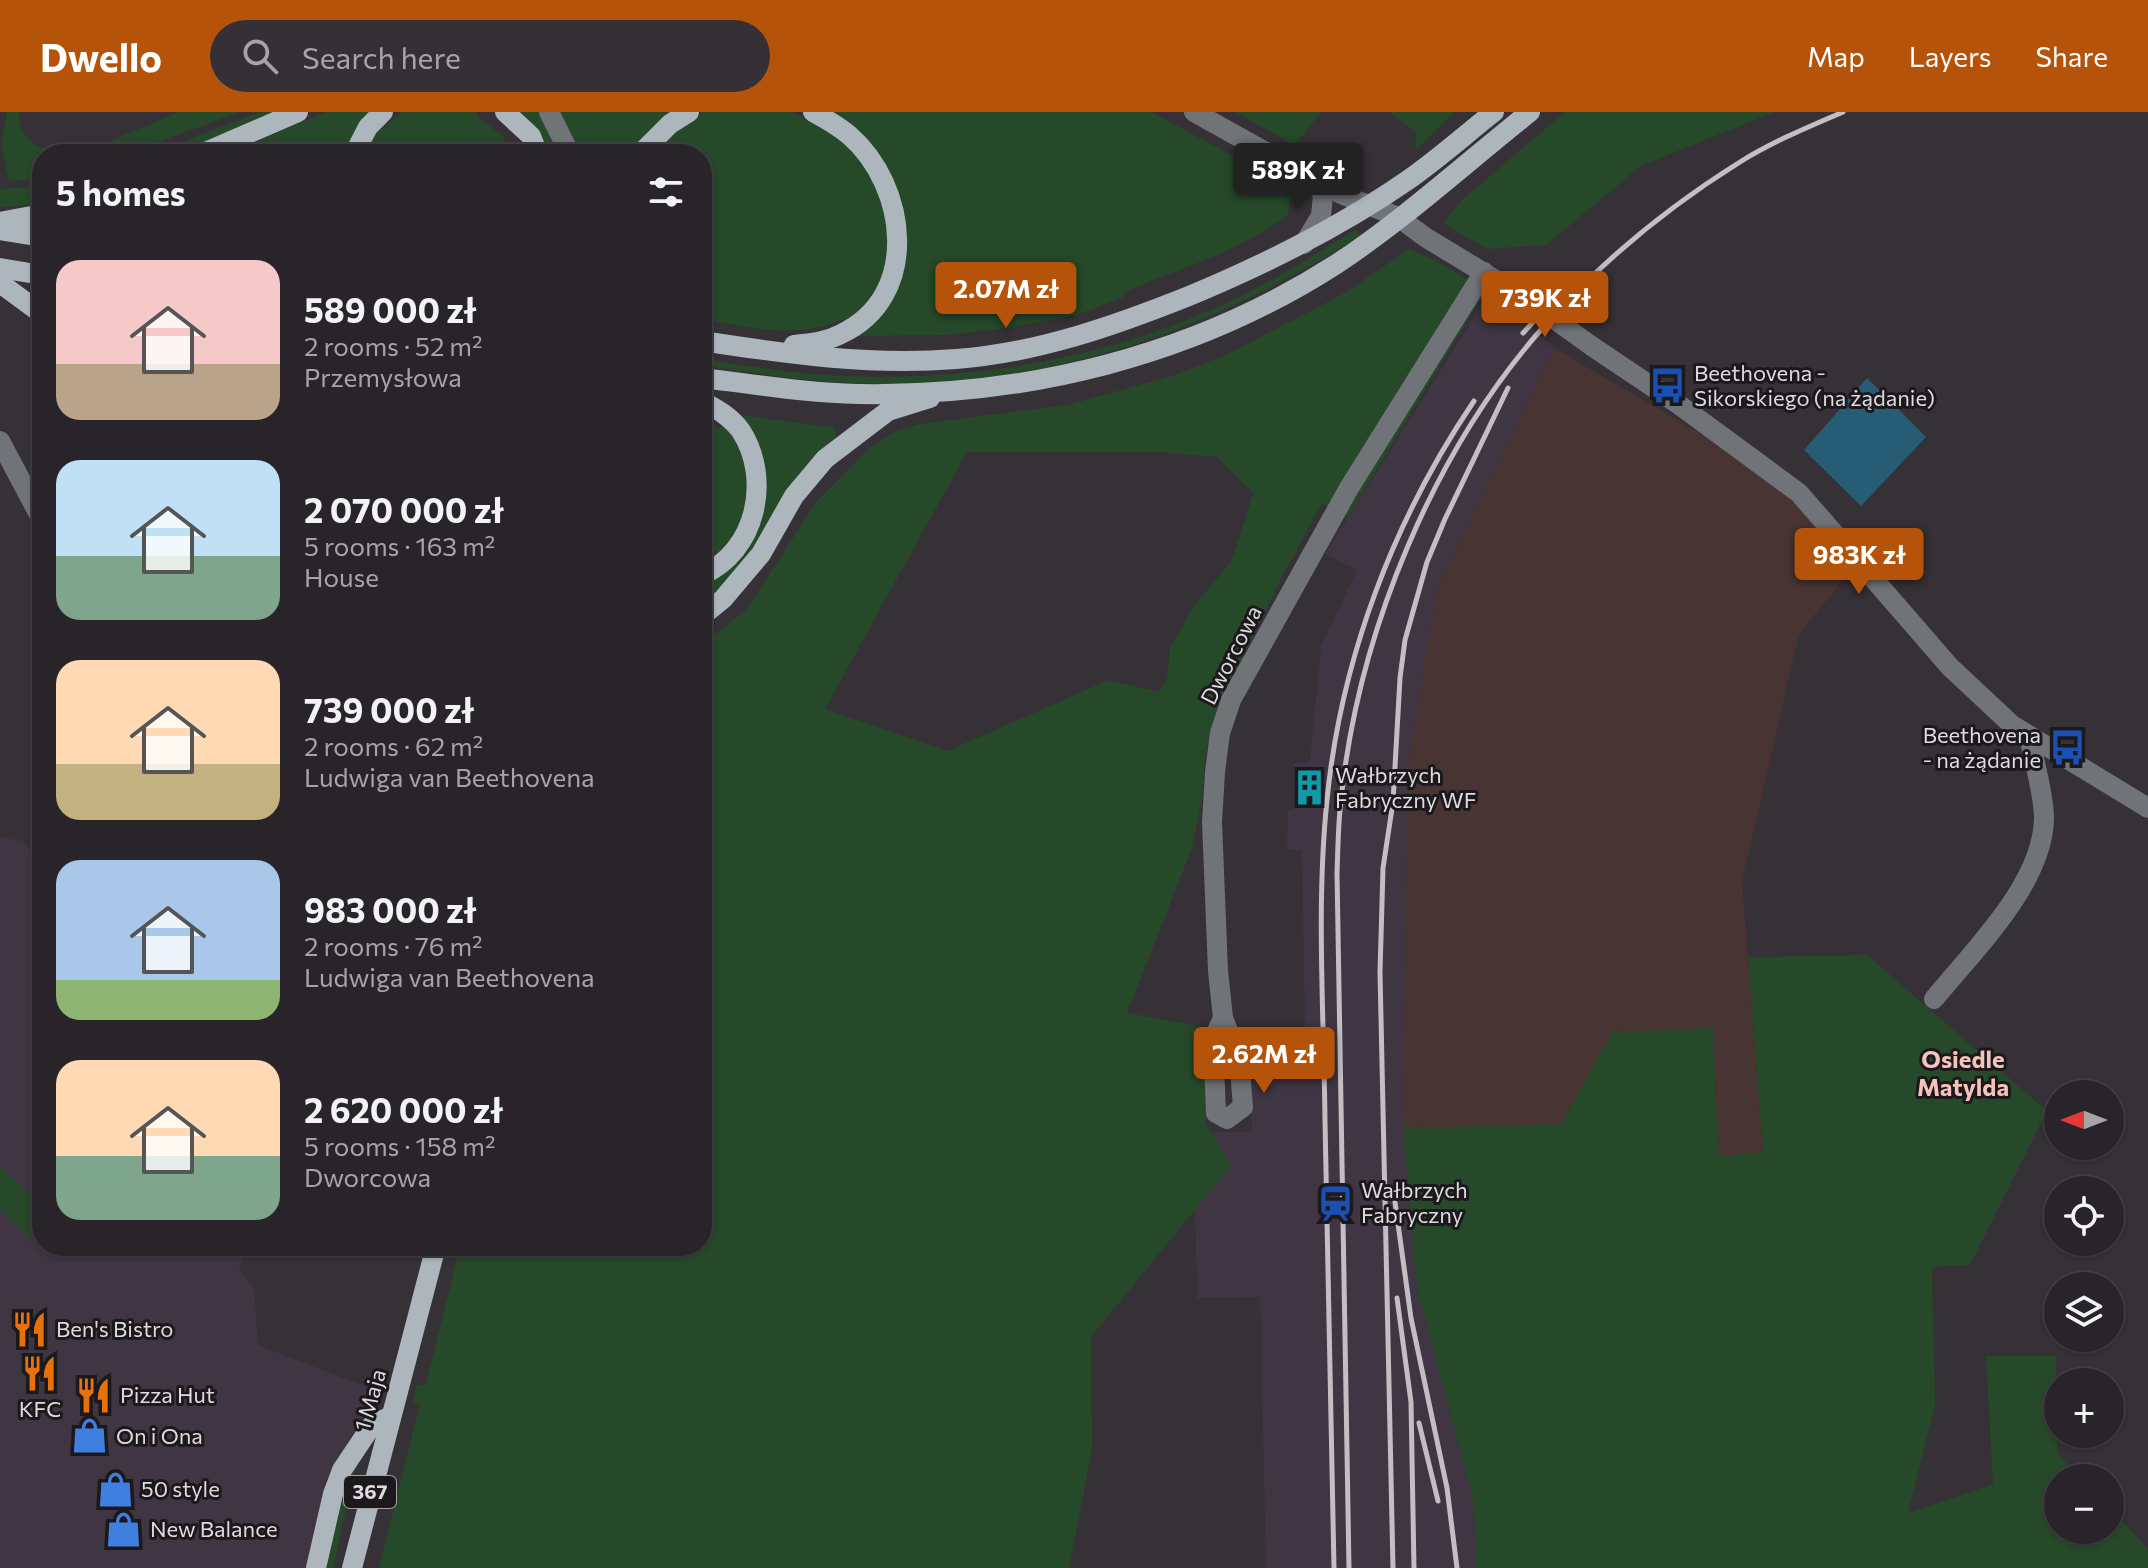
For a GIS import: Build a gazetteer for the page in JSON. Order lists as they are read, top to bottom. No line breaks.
{"streets":{"main road":["1 Maja","367"],"street":["Dworcowa"]},"districts":["Osiedle Matylda"],"places":{"bus stop":["Beethovena - Sikorskiego (na żądanie)","Beethovena - na żądanie"],"building":["Wałbrzych Fabryczny WF"],"station":["Wałbrzych Fabryczny"],"restaurant":["Ben's Bistro","KFC","Pizza Hut"],"shop":["On i Ona","50 style","New Balance"]},"north":"left","page":{"header":"Dwello","search":"Search here","nav":["Map","Layers","Share"],"price":["589K zł","2.07M zł","739K zł","983K zł","2.62M zł"],"heading":"5 homes","list":[{"name":"589 000 zł","note":"2 rooms · 52 m² · Przemysłowa"},{"name":"2 070 000 zł","note":"5 rooms · 163 m² · House"},{"name":"739 000 zł","note":"2 rooms · 62 m² · Ludwiga van Beethovena"},{"name":"983 000 zł","note":"2 rooms · 76 m² · Ludwiga van Beethovena"},{"name":"2 620 000 zł","note":"5 rooms · 158 m² · Dworcowa"}],"map_buttons":["+","−"]}}
